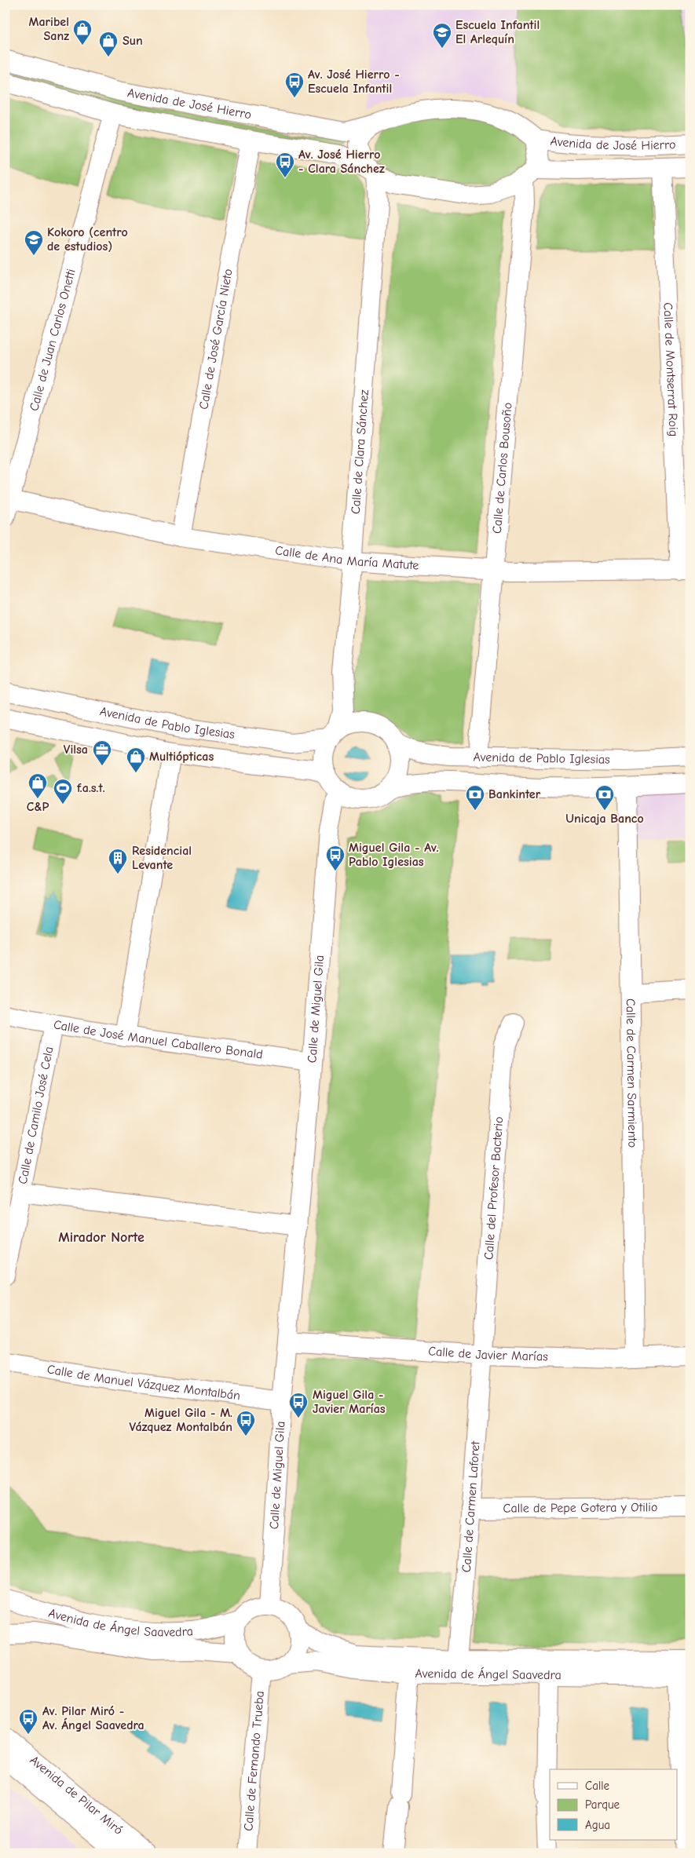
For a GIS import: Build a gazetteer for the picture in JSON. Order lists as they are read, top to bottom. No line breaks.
{"streets":{"street":["Avenida de José Hierro","Calle de Juan Carlos Onetti","Calle de José García Nieto","Calle de Montserrat Roig","Calle de Clara Sánchez","Calle de Carlos Bousoño","Calle de Ana María Matute","Avenida de Pablo Iglesias","Calle de Miguel Gila","Calle de José Manuel Caballero Bonald","Calle de Carmen Sarmiento","Calle de Camilo José Cela","Calle del Profesor Bacterio","Calle de Javier Marías","Calle de Manuel Vázquez Montalbán","Calle de Carmen Laforet","Calle de Pepe Gotera y Otilio","Avenida de Ángel Saavedra","Calle de Fernando Trueba","Avenida de Pilar Miró"]},"crossings":[["Avenida de José Hierro","Calle de Juan Carlos Onetti"],["Avenida de José Hierro","Calle de José García Nieto"],["Avenida de José Hierro","Calle de Montserrat Roig"],["Avenida de José Hierro","Calle de Clara Sánchez"],["Avenida de José Hierro","Calle de Carlos Bousoño"],["Calle de Juan Carlos Onetti","Calle de Ana María Matute"],["Calle de José García Nieto","Calle de Ana María Matute"],["Calle de Montserrat Roig","Calle de Ana María Matute"],["Calle de Clara Sánchez","Calle de Ana María Matute"],["Calle de Clara Sánchez","Avenida de Pablo Iglesias"],["Calle de Clara Sánchez","Calle de Miguel Gila"],["Calle de Carlos Bousoño","Calle de Ana María Matute"],["Calle de Carlos Bousoño","Avenida de Pablo Iglesias"],["Avenida de Pablo Iglesias","Calle de Miguel Gila"],["Avenida de Pablo Iglesias","Calle de Carmen Sarmiento"],["Calle de Miguel Gila","Calle de José Manuel Caballero Bonald"],["Calle de Miguel Gila","Calle de Javier Marías"],["Calle de Miguel Gila","Calle de Manuel Vázquez Montalbán"],["Calle de Miguel Gila","Avenida de Ángel Saavedra"],["Calle de Miguel Gila","Calle de Fernando Trueba"],["Calle de José Manuel Caballero Bonald","Calle de Camilo José Cela"],["Calle de Carmen Sarmiento","Calle de Javier Marías"],["Calle del Profesor Bacterio","Calle de Javier Marías"],["Calle del Profesor Bacterio","Calle de Carmen Laforet"],["Calle de Javier Marías","Calle de Carmen Laforet"],["Calle de Carmen Laforet","Calle de Pepe Gotera y Otilio"],["Calle de Carmen Laforet","Avenida de Ángel Saavedra"],["Avenida de Ángel Saavedra","Calle de Fernando Trueba"]],"districts":["Mirador Norte"],"places":{"shop":["Maribel Sanz","Sun","Multiópticas","C&P"],"school or university":["Escuela Infantil El Arlequín","Kokoro (centro de estudios)"],"bus stop":["Av. José Hierro - Escuela Infantil","Av. José Hierro - Clara Sánchez","Miguel Gila - Av. Pablo Iglesias","Miguel Gila - Javier Marías","Miguel Gila - M. Vázquez Montalbán","Av. Pilar Miró - Av. Ángel Saavedra"],"office":["Vilsa"],"sports":["f.a.s.t."],"bank":["Bankinter","Unicaja Banco"],"building":["Residencial Levante"]},"legend":["Calle","Parque","Agua"]}
